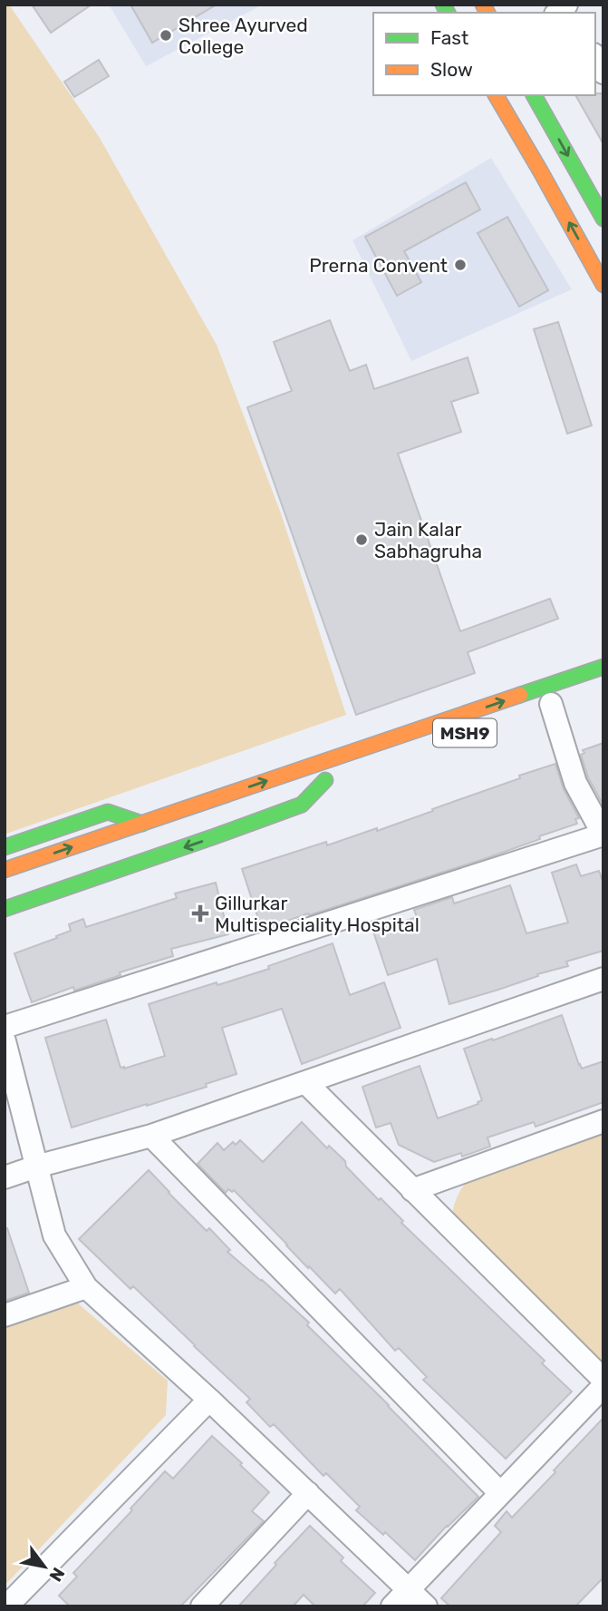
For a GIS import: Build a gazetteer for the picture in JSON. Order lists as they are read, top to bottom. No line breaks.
{"places":{"other":["Shree Ayurved College","Prerna Convent","Jain Kalar Sabhagruha"],"health":["Gillurkar Multispeciality Hospital"]},"legend":["Fast","Slow"],"north":"bottom right"}
